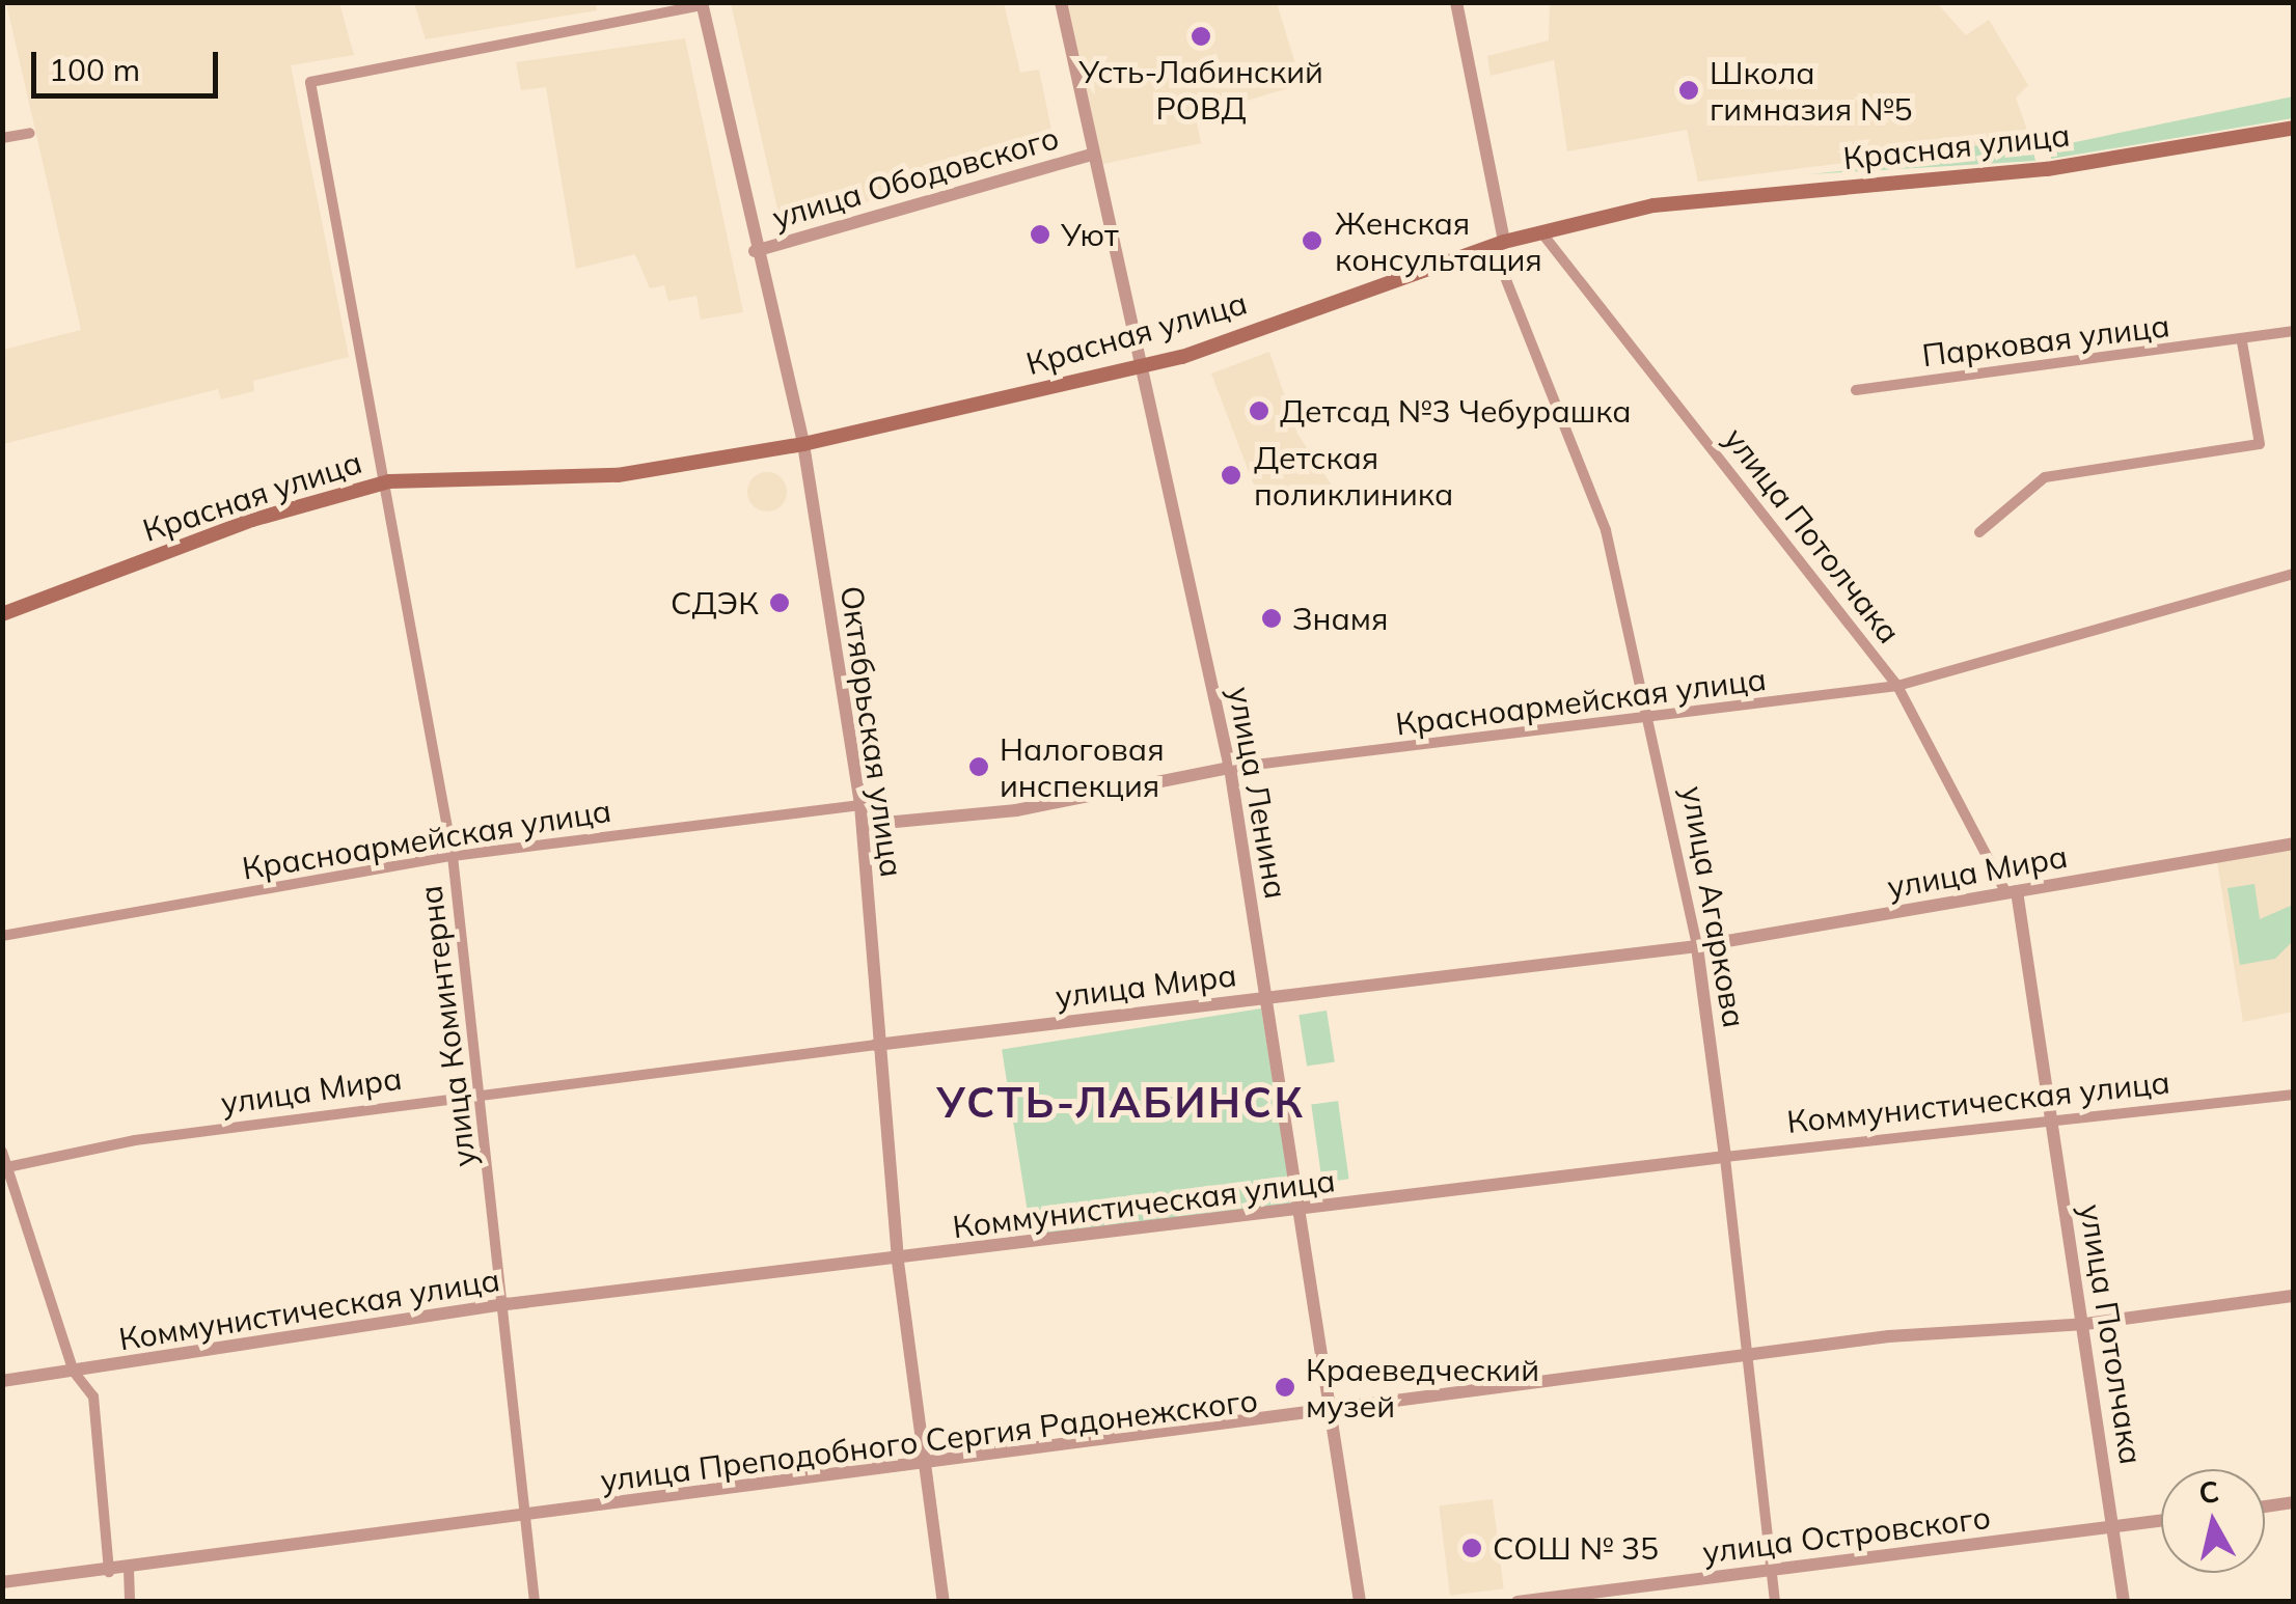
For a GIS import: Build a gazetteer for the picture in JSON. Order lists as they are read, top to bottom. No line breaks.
{"streets":{"main road":["Красная улица"],"street":["улица Ободовского","Парковая улица","улица Потолчака","Красноармейская улица","Октябрьская улица","улица Ленина","улица Мира","улица Агаркова","улица Коминтерна","Коммунистическая улица","улица Преподобного Сергия Радонежского","улица Островского"]},"crossings":[["Красная улица","улица Потолчака"],["Красная улица","Октябрьская улица"],["Красная улица","улица Ленина"],["Красная улица","улица Агаркова"],["Красная улица","улица Коминтерна"],["улица Ободовского","Октябрьская улица"],["улица Ободовского","улица Ленина"],["улица Потолчака","Красноармейская улица"],["улица Потолчака","улица Мира"],["улица Потолчака","Коммунистическая улица"],["улица Потолчака","улица Преподобного Сергия Радонежского"],["улица Потолчака","улица Островского"],["Красноармейская улица","Октябрьская улица"],["Красноармейская улица","улица Ленина"],["Красноармейская улица","улица Агаркова"],["Красноармейская улица","улица Коминтерна"],["Октябрьская улица","улица Мира"],["Октябрьская улица","улица Коминтерна"],["Октябрьская улица","Коммунистическая улица"],["Октябрьская улица","улица Преподобного Сергия Радонежского"],["улица Ленина","улица Мира"],["улица Ленина","Коммунистическая улица"],["улица Ленина","улица Преподобного Сергия Радонежского"],["улица Мира","улица Агаркова"],["улица Мира","улица Коминтерна"],["улица Агаркова","Коммунистическая улица"],["улица Агаркова","улица Преподобного Сергия Радонежского"],["улица Агаркова","улица Островского"],["улица Коминтерна","Коммунистическая улица"],["улица Коминтерна","улица Преподобного Сергия Радонежского"]],"districts":["УСТЬ-ЛАБИНСК"],"places":["Усть-Лабинский РОВД","Школа гимназия №5","Уют","Женская консультация","Детсад №3 Чебурашка","Детская поликлиника","СДЭК","Знамя","Налоговая инспекция","Краеведческий музей","СОШ № 35"],"scale_bar":"100 m","north":"top"}
